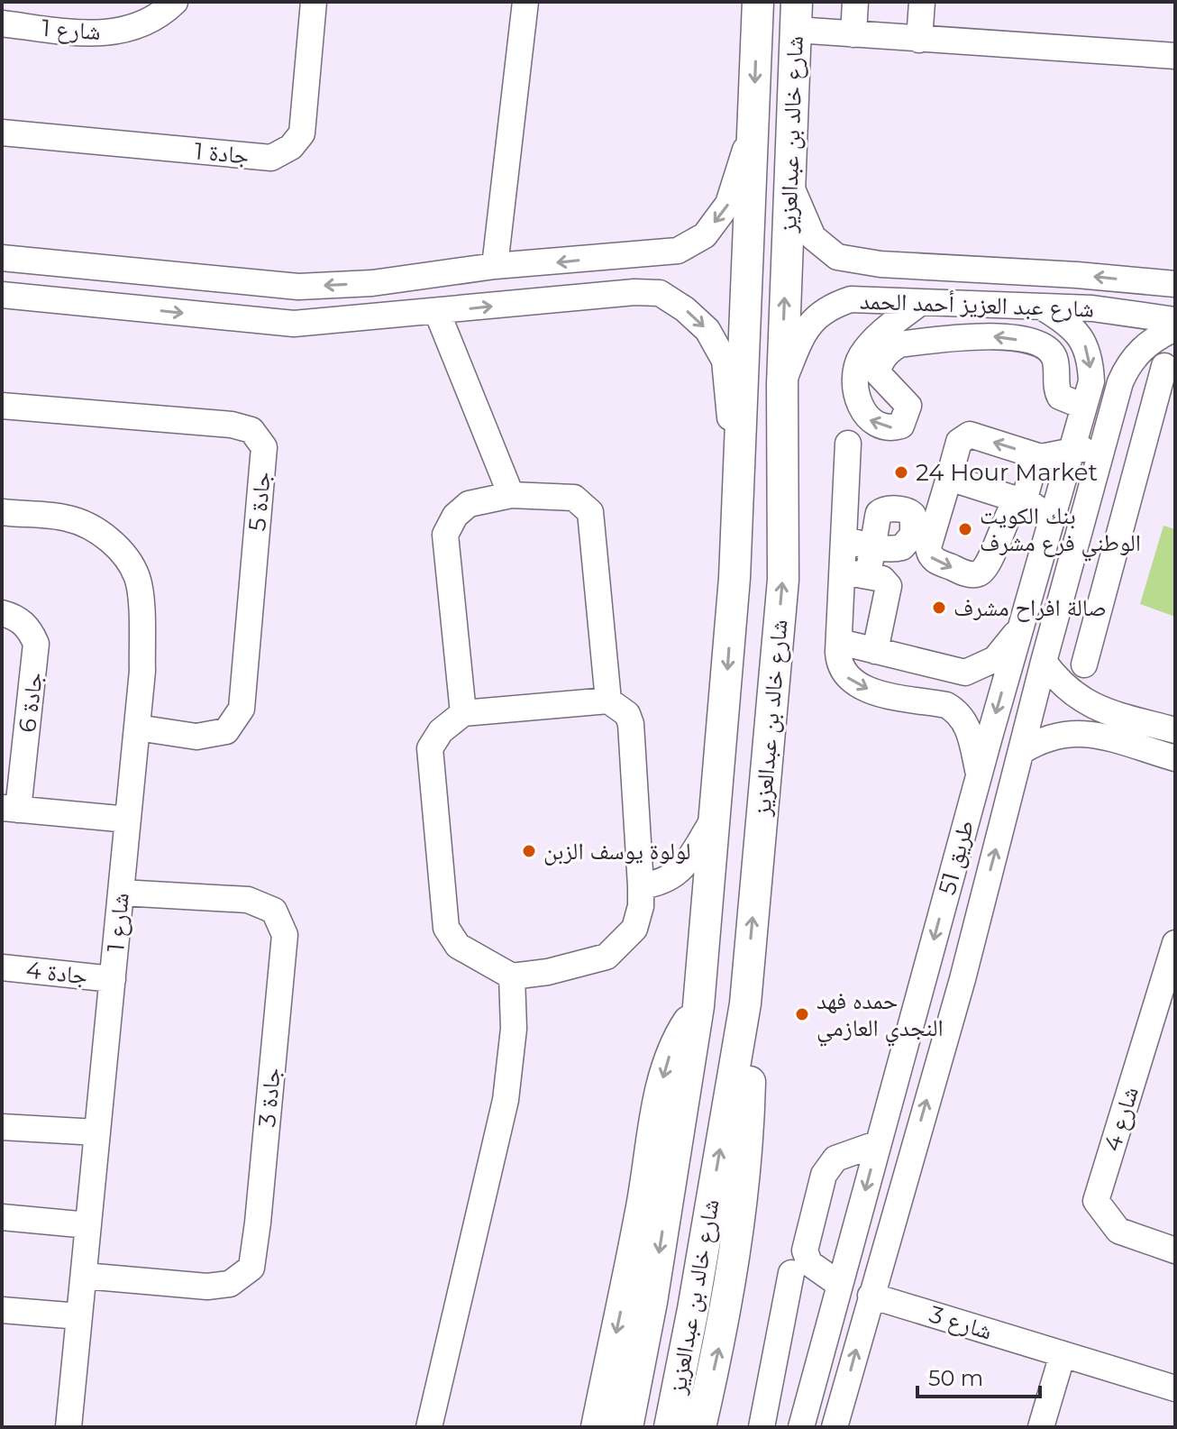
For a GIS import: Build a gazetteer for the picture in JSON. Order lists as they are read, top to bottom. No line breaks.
{"streets":{"main road":["شارع خالد بن عبدالعزيز"],"street":["شارع 1","جادة 1","شارع عبد العزيز أحمد الحمد","جادة 5","جادة 6","طريق 51","جادة 4","جادة 3","شارع 4","شارع 3"]},"crossings":[["شارع 1","جادة 5"],["شارع 1","جادة 6"],["شارع 1","جادة 4"],["شارع 1","جادة 3"],["شارع خالد بن عبدالعزيز","شارع عبد العزيز أحمد الحمد"],["شارع عبد العزيز أحمد الحمد","طريق 51"],["طريق 51","شارع 3"]],"places":["24 Hour Market","بنك الكويت الوطني فرع مشرف","صالة افراح مشرف","لولوة يوسف الزبن","حمده فهد النجدي العازمي"],"scale_bar":"50 m"}
